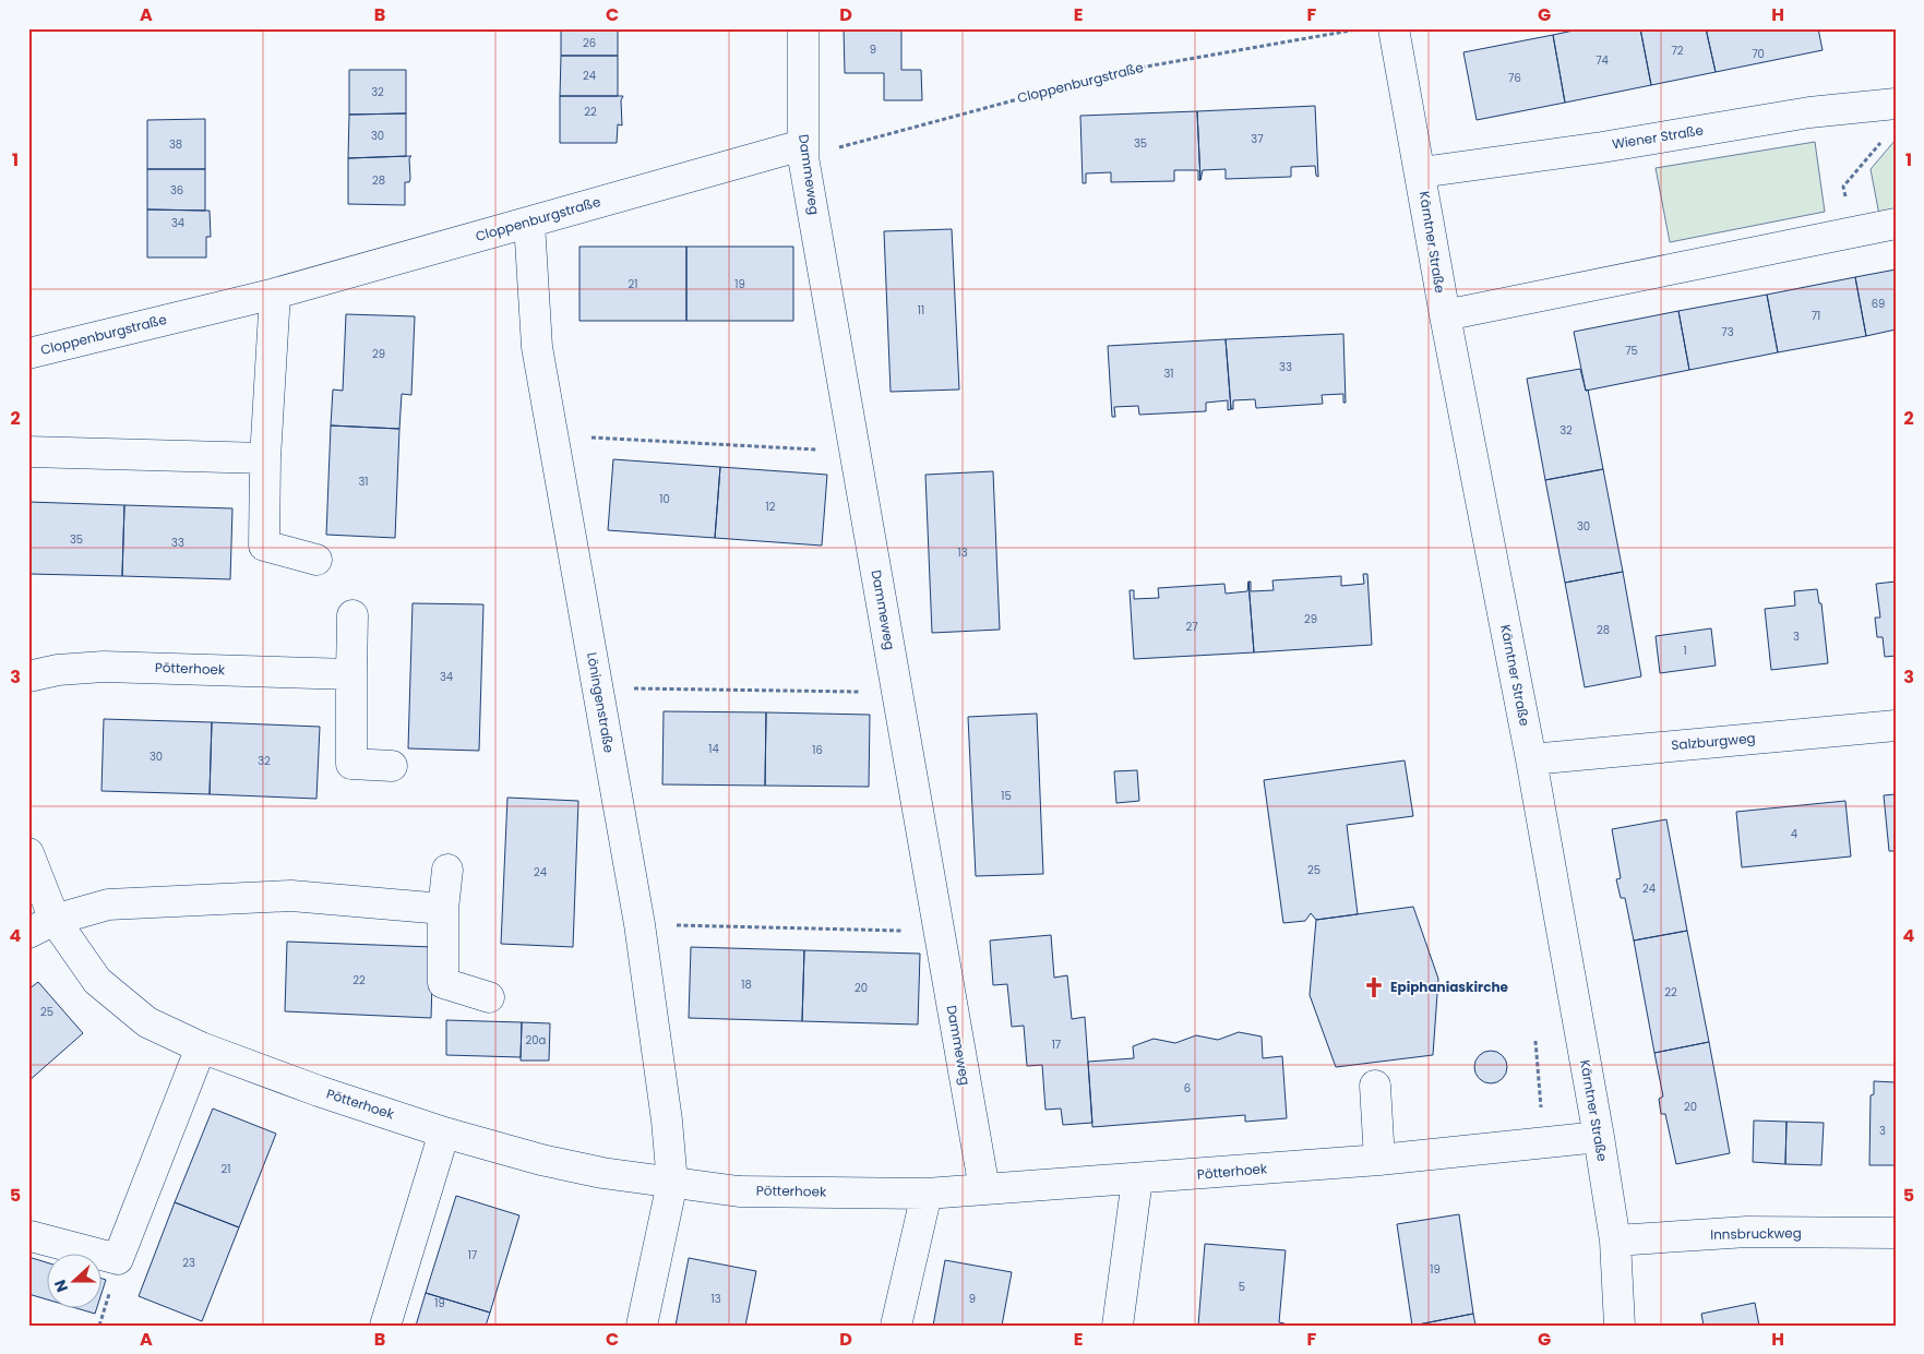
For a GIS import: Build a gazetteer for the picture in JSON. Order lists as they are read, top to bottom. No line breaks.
{"streets":{"street":["Cloppenburgstraße","Wiener Straße","Dammeweg","Kärntner Straße","Pötterhoek","Löningenstraße","Salzburgweg","Innsbruckweg"]},"crossings":[["Cloppenburgstraße","Dammeweg"],["Cloppenburgstraße","Löningenstraße"],["Wiener Straße","Kärntner Straße"],["Dammeweg","Pötterhoek"],["Kärntner Straße","Pötterhoek"],["Kärntner Straße","Salzburgweg"],["Kärntner Straße","Innsbruckweg"],["Pötterhoek","Löningenstraße"]],"places":{"church":["Epiphaniaskirche"]},"house_numbers":["26","9","72","70","74","24","76","32","22","30","37","35","38","28","36","34","21","19","69","11","71","73","75","29","33","31","32","31","10","12","30","35","33","13","29","27","28","3","1","34","14","16","30","32","15","4","25","24","24","22","18","20","22","25","20a","17","6","20","3","21","17","23","19","5","13","9","19"],"north":"left","grid":{"columns":["A","B","C","D","E","F","G","H"],"rows":["1","2","3","4","5"]}}
